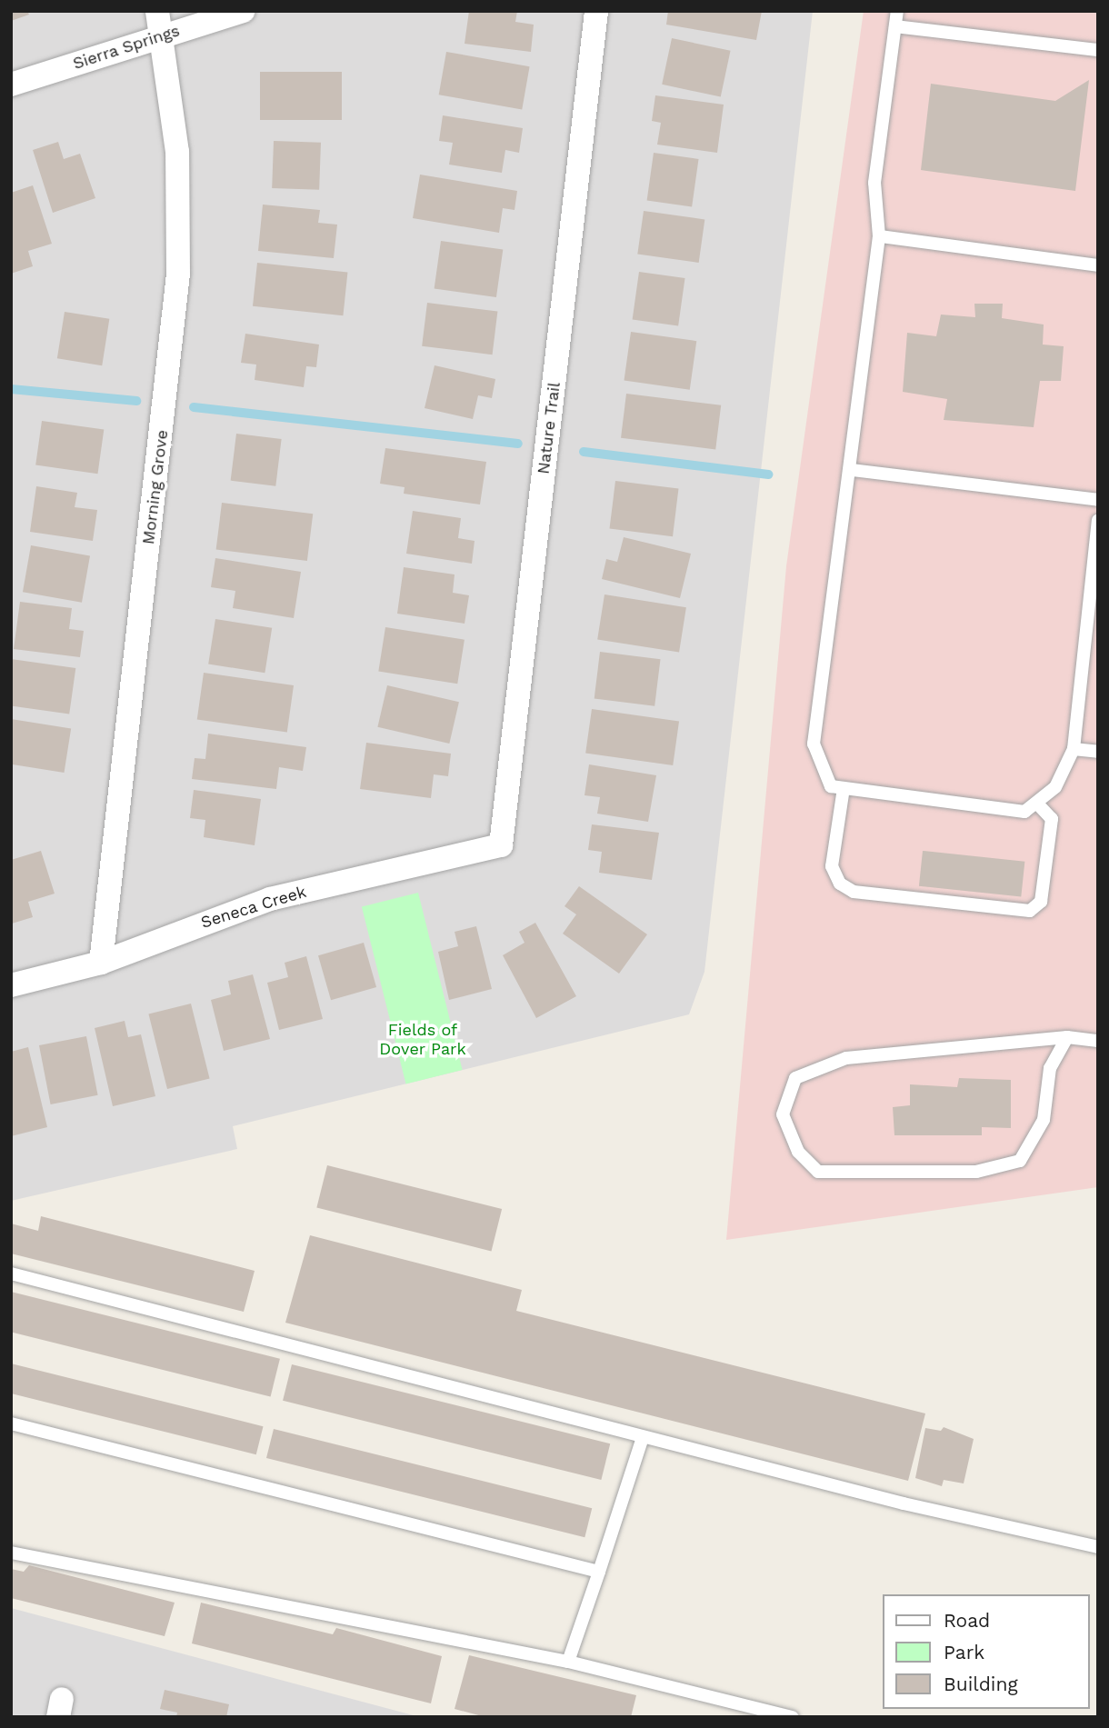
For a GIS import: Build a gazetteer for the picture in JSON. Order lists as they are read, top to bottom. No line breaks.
{"streets":{"street":["Sierra Springs","Nature Trail","Morning Grove","Seneca Creek"]},"crossings":[["Sierra Springs","Morning Grove"],["Nature Trail","Seneca Creek"],["Morning Grove","Seneca Creek"]],"parks":["Fields of Dover Park"],"legend":["Road","Park","Building"]}
